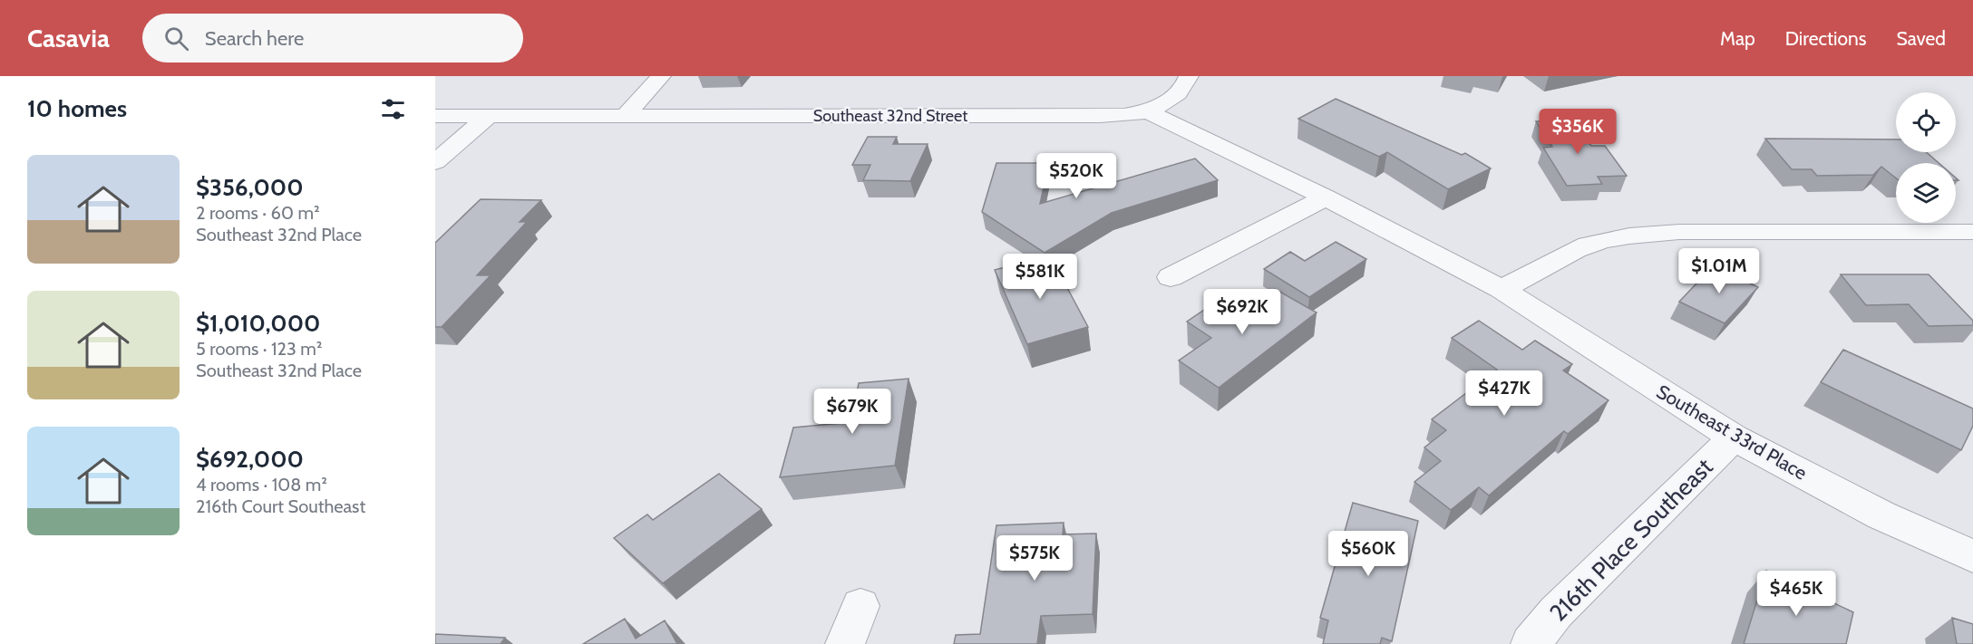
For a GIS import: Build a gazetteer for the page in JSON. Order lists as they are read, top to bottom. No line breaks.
{"streets":{"street":["Southeast 32nd Street","Southeast 33rd Place","216th Place Southeast"]},"crossings":[["Southeast 33rd Place","216th Place Southeast"]],"page":{"header":"Casavia","search":"Search here","nav":["Map","Directions","Saved"],"heading":"10 homes","price":["$356K","$520K","$1.01M","$581K","$692K","$427K","$679K","$560K","$575K","$465K"],"list":[{"name":"$356,000","note":"2 rooms · 60 m² · Southeast 32nd Place"},{"name":"$1,010,000","note":"5 rooms · 123 m² · Southeast 32nd Place"},{"name":"$692,000","note":"4 rooms · 108 m² · 216th Court Southeast"}]}}
